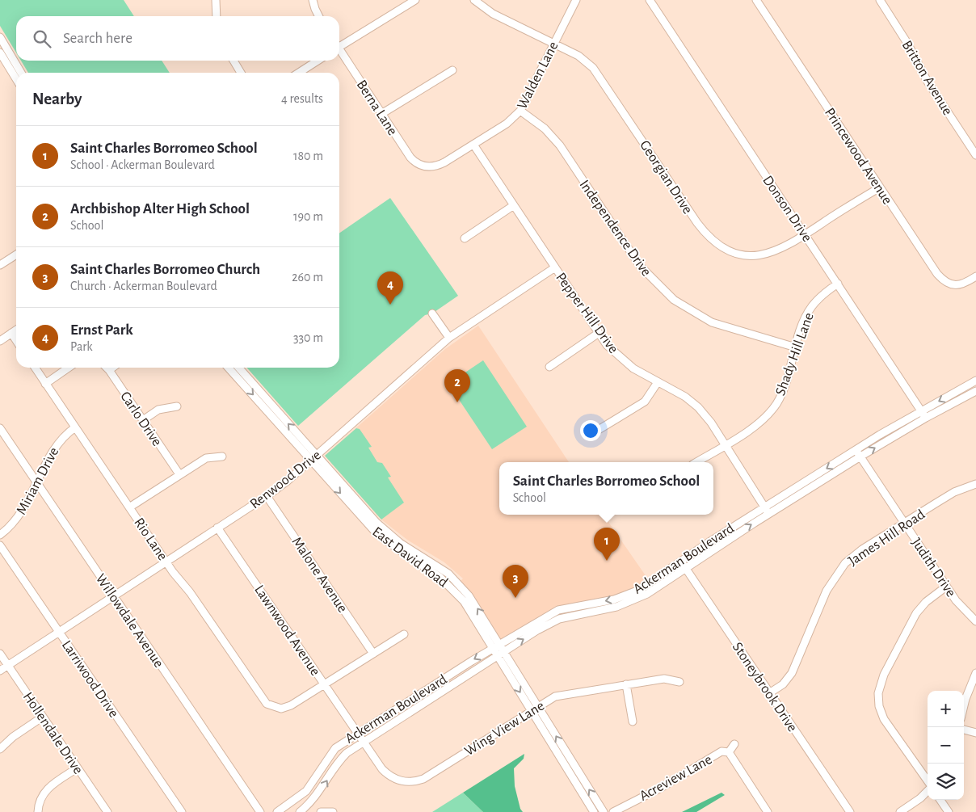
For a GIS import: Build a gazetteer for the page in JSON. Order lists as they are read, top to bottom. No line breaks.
{"streets":{"street":["Walden Lane","Britton Avenue","Berna Lane","Princewood Avenue","Georgian Drive","Donson Drive","Independence Drive","Pepper Hill Drive","Shady Hill Lane","Carlo Drive","Renwood Drive","Miriam Drive","James Hill Road","Rio Lane","East David Road","Ackerman Boulevard","Judith Drive","Malone Avenue","Willowdale Avenue","Lawnwood Avenue","Larriwood Drive","Stoneybrook Drive","Wing View Lane","Hollendale Drive","Acreview Lane"]},"crossings":[["Walden Lane","Berna Lane"],["Walden Lane","Georgian Drive"],["Walden Lane","Independence Drive"],["Walden Lane","Pepper Hill Drive"],["Princewood Avenue","Georgian Drive"],["Georgian Drive","Donson Drive"],["Donson Drive","Shady Hill Lane"],["Donson Drive","Ackerman Boulevard"],["Independence Drive","Shady Hill Lane"],["Pepper Hill Drive","Shady Hill Lane"],["Pepper Hill Drive","Renwood Drive"],["Pepper Hill Drive","Ackerman Boulevard"],["Renwood Drive","Rio Lane"],["Renwood Drive","East David Road"],["Renwood Drive","Malone Avenue"],["Renwood Drive","Willowdale Avenue"],["Renwood Drive","Lawnwood Avenue"],["Renwood Drive","Larriwood Drive"],["Renwood Drive","Hollendale Drive"],["Miriam Drive","Rio Lane"],["Miriam Drive","Willowdale Avenue"],["James Hill Road","Judith Drive"],["James Hill Road","Stoneybrook Drive"],["Rio Lane","Lawnwood Avenue"],["East David Road","Ackerman Boulevard"],["East David Road","Wing View Lane"],["Ackerman Boulevard","Judith Drive"],["Ackerman Boulevard","Lawnwood Avenue"],["Ackerman Boulevard","Stoneybrook Drive"],["Ackerman Boulevard","Wing View Lane"],["Lawnwood Avenue","Wing View Lane"]],"page":{"search":"Search here","heading":["Nearby","4 results"],"list":[{"mark":"1","name":"Saint Charles Borromeo School","note":"School · Ackerman Boulevard","value":"180 m"},{"mark":"2","name":"Archbishop Alter High School","note":"School","value":"190 m"},{"mark":"3","name":"Saint Charles Borromeo Church","note":"Church · Ackerman Boulevard","value":"260 m"},{"mark":"4","name":"Ernst Park","note":"Park","value":"330 m"}],"pins":["4","2","1","3"],"popup":["Saint Charles Borromeo School","School"],"map_buttons":["+","−"]}}
